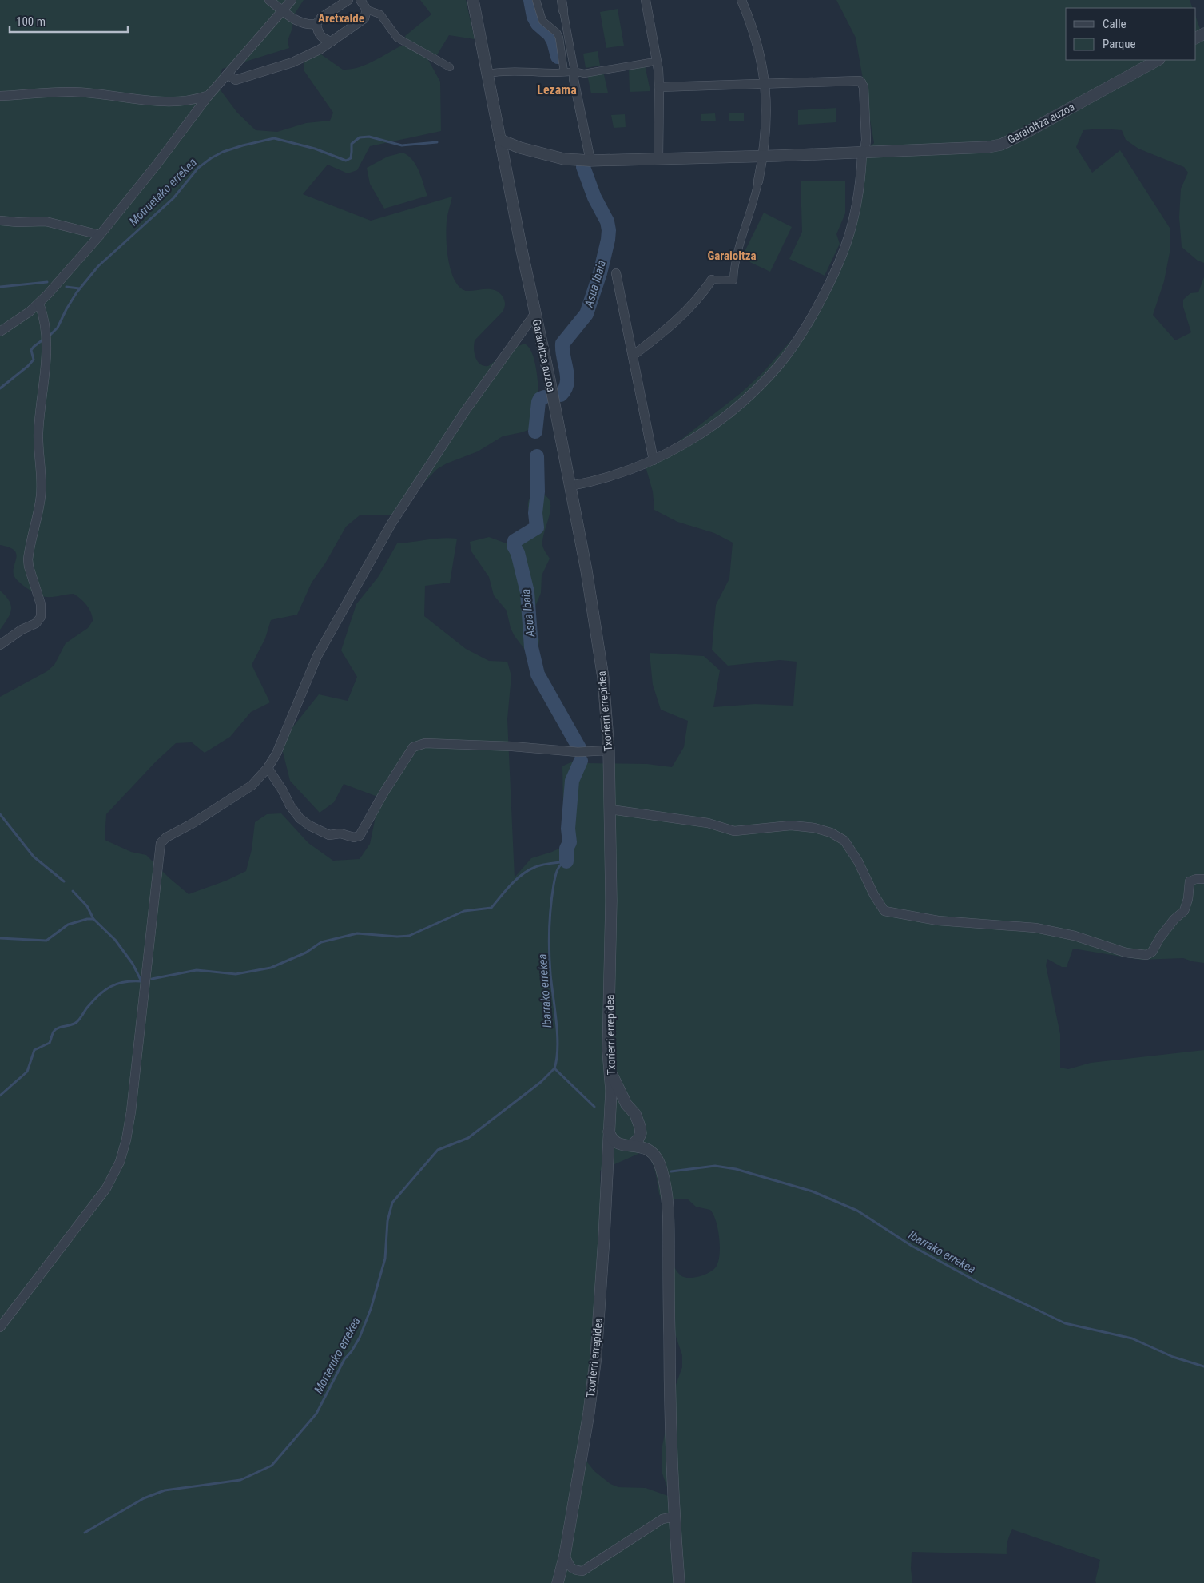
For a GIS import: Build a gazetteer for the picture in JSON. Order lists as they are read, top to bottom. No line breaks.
{"streets":{"street":["Garaioltza auzoa","Txorierri errepidea"]},"crossings":[["Garaioltza auzoa","Txorierri errepidea"]],"districts":["Aretxalde","Lezama","Garaioltza"],"water":["Motruetako errekea","Asua Ibaia","Ibarrako errekea","Morteruko errekea"],"legend":["Calle","Parque"],"scale_bar":"100 m"}
